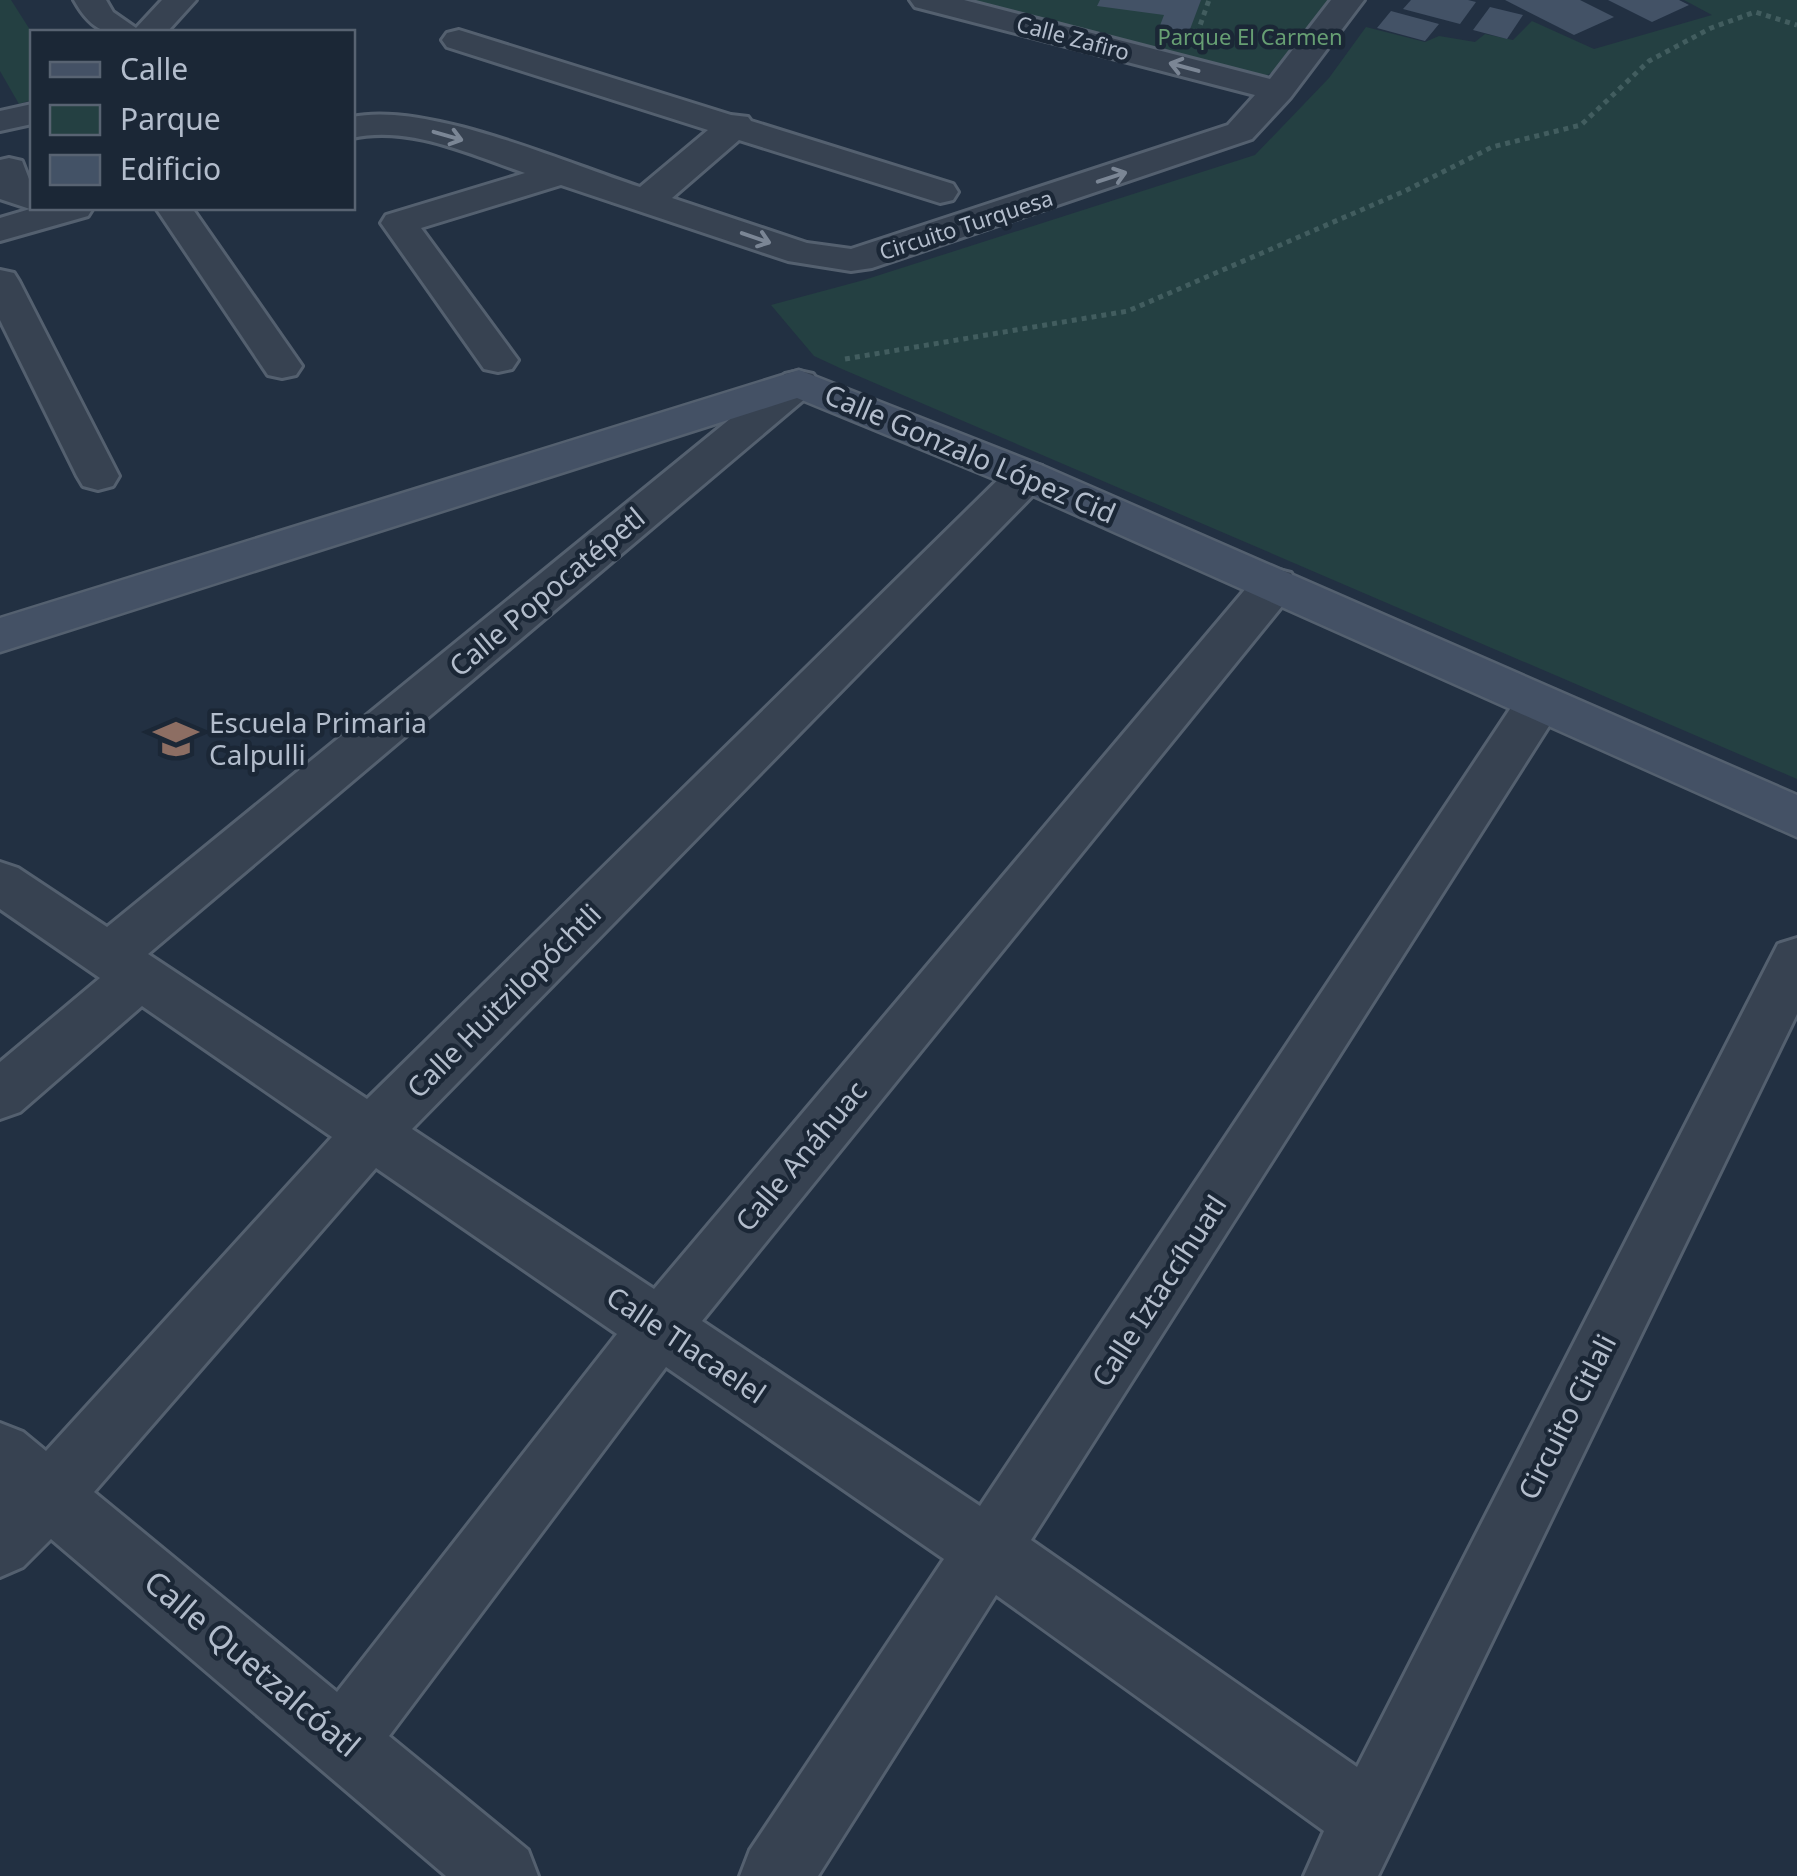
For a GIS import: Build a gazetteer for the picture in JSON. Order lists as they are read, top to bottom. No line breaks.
{"streets":{"street":["Calle Zafiro","Circuito Turquesa","Calle Gonzalo López Cid","Calle Popocatépetl","Calle Huitzilopóchtli","Calle Anáhuac","Calle Iztaccíhuatl","Calle Tlacaelel","Circuito Citlali","Calle Quetzalcóatl"]},"crossings":[["Calle Zafiro","Circuito Turquesa"],["Calle Gonzalo López Cid","Calle Popocatépetl"],["Calle Gonzalo López Cid","Calle Huitzilopóchtli"],["Calle Gonzalo López Cid","Calle Anáhuac"],["Calle Gonzalo López Cid","Calle Iztaccíhuatl"],["Calle Popocatépetl","Calle Tlacaelel"],["Calle Huitzilopóchtli","Calle Tlacaelel"],["Calle Huitzilopóchtli","Calle Quetzalcóatl"],["Calle Anáhuac","Calle Tlacaelel"],["Calle Anáhuac","Calle Quetzalcóatl"],["Calle Iztaccíhuatl","Calle Tlacaelel"],["Calle Tlacaelel","Circuito Citlali"]],"one_way":["Calle Zafiro"],"parks":["Parque El Carmen"],"places":{"school or university":["Escuela Primaria Calpulli"]},"legend":["Calle","Parque","Edificio"]}
